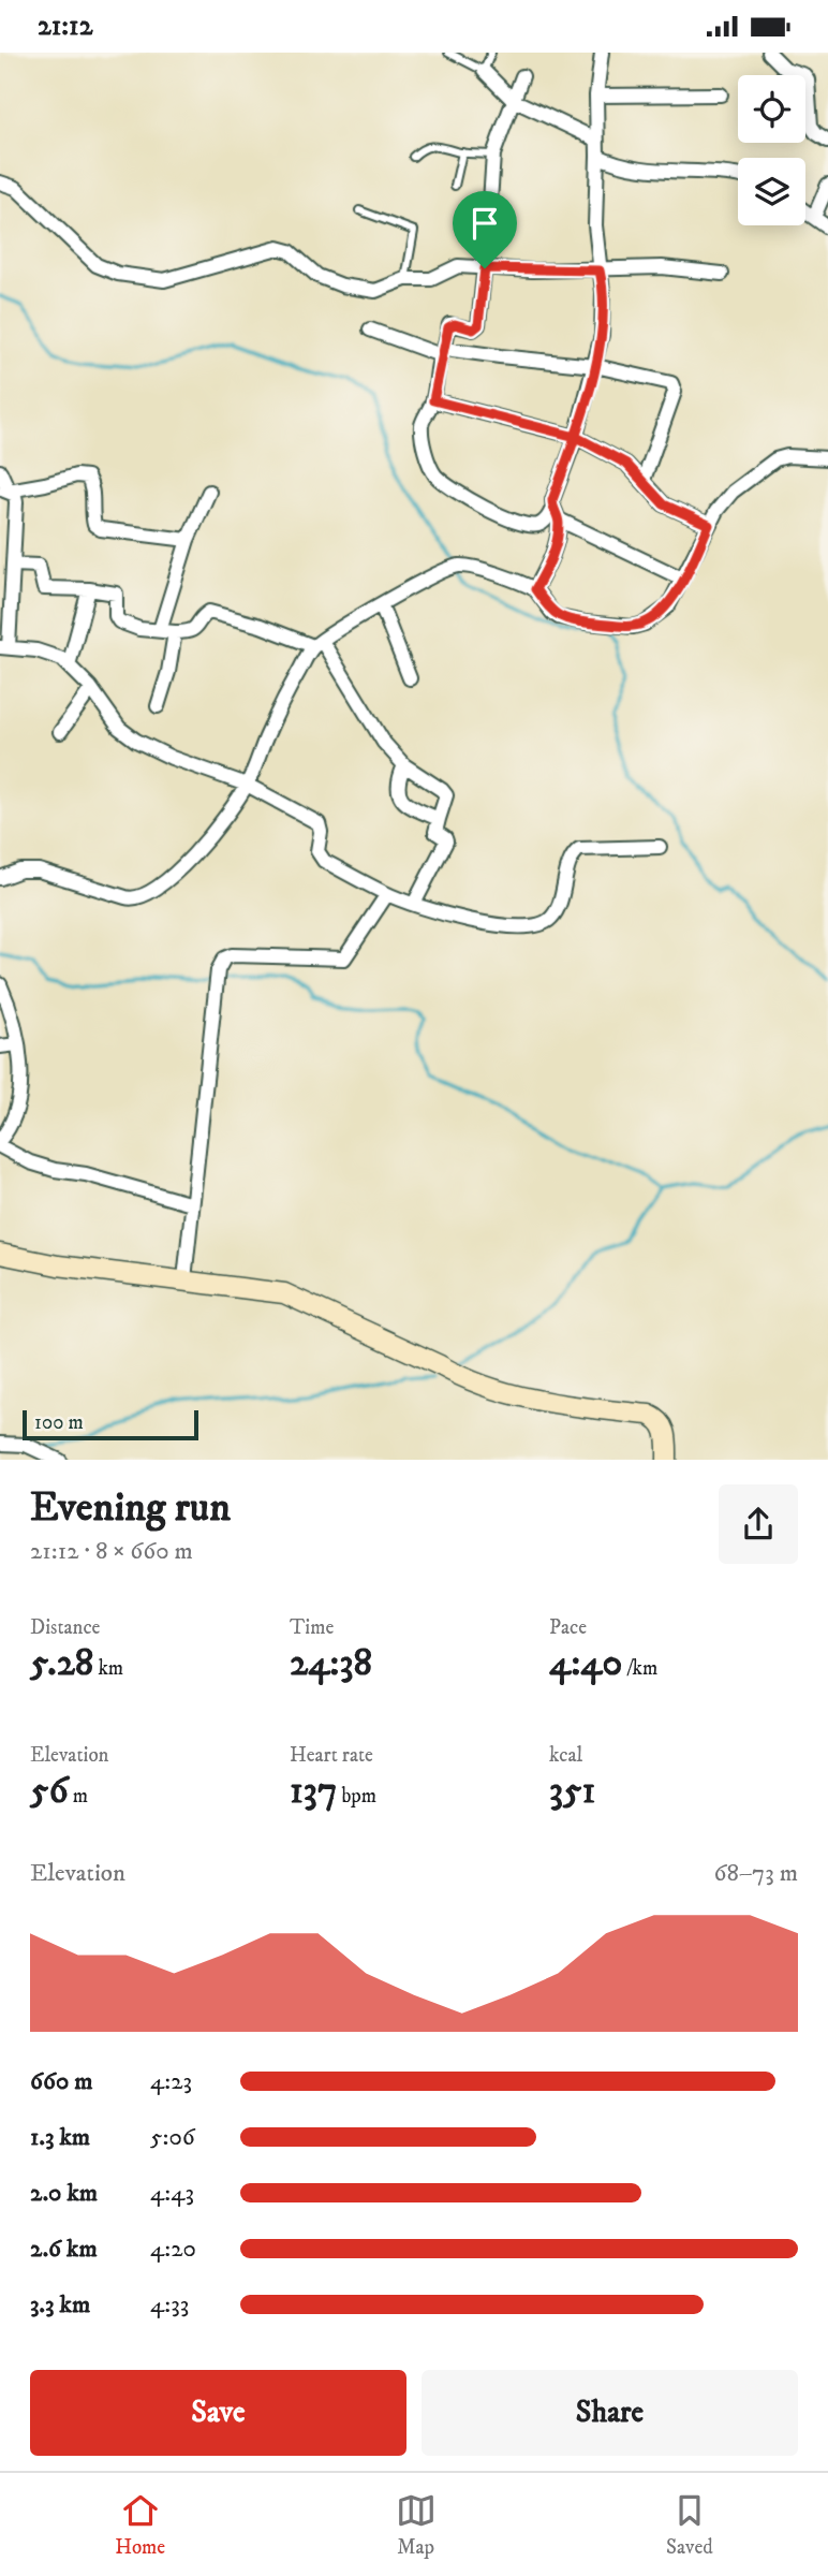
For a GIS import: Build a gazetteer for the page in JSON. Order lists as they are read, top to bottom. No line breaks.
{"scale_bar":"100 m","page":{"status":"21:12","scale":"100 m","heading":["Evening run","21:12 · 8 × 660 m"],"stats":[["Distance","5.28 km"],["Time","24:38"],["Pace","4:40 /km"],["Elevation","56 m"],["Heart rate","137 bpm"],["kcal","351"]],"chart":["Elevation","68–73 m"],"list":[{"name":"660 m","note":"4:23"},{"name":"1.3 km","note":"5:06"},{"name":"2.0 km","note":"4:43"},{"name":"2.6 km","note":"4:20"},{"name":"3.3 km","note":"4:33"}],"buttons":["Save","Share"],"tabs":["Home","Map","Saved"]}}
